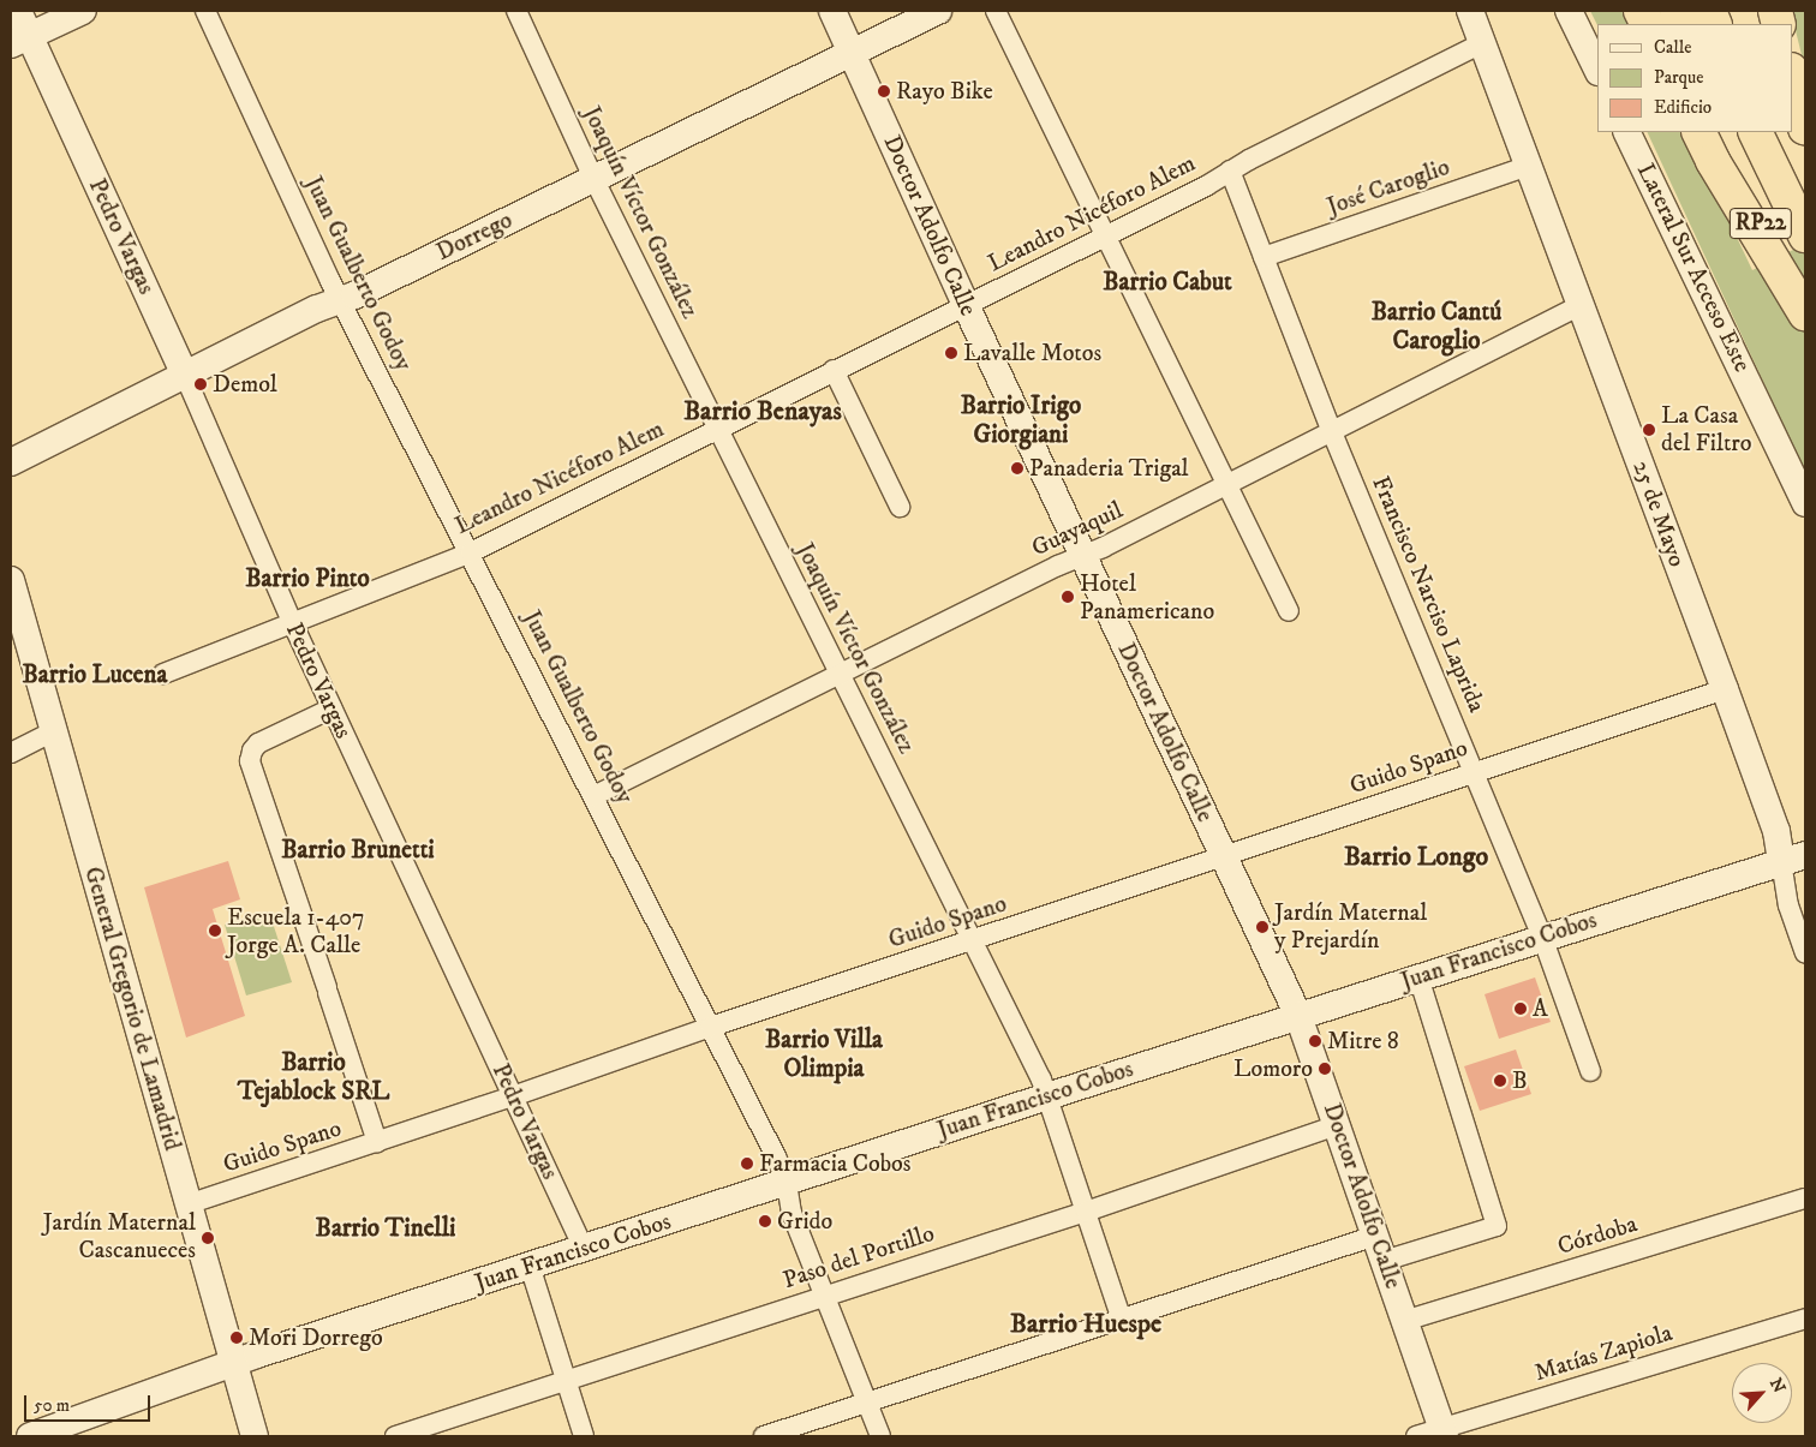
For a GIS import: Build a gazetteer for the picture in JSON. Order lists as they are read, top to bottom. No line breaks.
{"streets":{"highway":["RP22"],"street":["José Caroglio","Joaquín Víctor González","Leandro Nicéforo Alem","Doctor Adolfo Calle","Pedro Vargas","Dorrego","Lateral Sur Acceso Este","Juan Gualberto Godoy","25 de Mayo","Guayaquil","Francisco Narciso Laprida","Guido Spano","Juan Francisco Cobos","General Gregorio de Lamadrid","Córdoba","Paso del Portillo","Matías Zapiola"]},"crossings":[["José Caroglio","25 de Mayo"],["José Caroglio","Francisco Narciso Laprida"],["Joaquín Víctor González","Leandro Nicéforo Alem"],["Joaquín Víctor González","Dorrego"],["Joaquín Víctor González","Guayaquil"],["Joaquín Víctor González","Guido Spano"],["Joaquín Víctor González","Juan Francisco Cobos"],["Joaquín Víctor González","Paso del Portillo"],["Leandro Nicéforo Alem","Doctor Adolfo Calle"],["Leandro Nicéforo Alem","Pedro Vargas"],["Leandro Nicéforo Alem","Juan Gualberto Godoy"],["Leandro Nicéforo Alem","25 de Mayo"],["Leandro Nicéforo Alem","Francisco Narciso Laprida"],["Doctor Adolfo Calle","Dorrego"],["Doctor Adolfo Calle","Guayaquil"],["Doctor Adolfo Calle","Guido Spano"],["Doctor Adolfo Calle","Juan Francisco Cobos"],["Doctor Adolfo Calle","Córdoba"],["Doctor Adolfo Calle","Paso del Portillo"],["Doctor Adolfo Calle","Matías Zapiola"],["Pedro Vargas","Dorrego"],["Pedro Vargas","Guido Spano"],["Pedro Vargas","Juan Francisco Cobos"],["Dorrego","Juan Gualberto Godoy"],["Juan Gualberto Godoy","Guayaquil"],["Juan Gualberto Godoy","Guido Spano"],["Juan Gualberto Godoy","Juan Francisco Cobos"],["Juan Gualberto Godoy","Paso del Portillo"],["25 de Mayo","Guayaquil"],["25 de Mayo","Guido Spano"],["25 de Mayo","Juan Francisco Cobos"],["Guayaquil","Francisco Narciso Laprida"],["Francisco Narciso Laprida","Guido Spano"],["Francisco Narciso Laprida","Juan Francisco Cobos"],["Guido Spano","General Gregorio de Lamadrid"],["Juan Francisco Cobos","General Gregorio de Lamadrid"]],"districts":["Barrio Cabut","Barrio Cantú Caroglio","Barrio Irigo Giorgiani","Barrio Benayas","Barrio Pinto","Barrio Lucena","Barrio Brunetti","Barrio Longo","Barrio Villa Olimpia","Barrio Tejablock SRL","Barrio Tinelli","Barrio Huespe"],"places":["Rayo Bike","Lavalle Motos","Demol","La Casa del Filtro","Panaderia Trigal","Hotel Panamericano","Jardín Maternal y Prejardín","Escuela 1-407 Jorge A. Calle","A","Mitre 8","Lomoro","B","Farmacia Cobos","Grido","Jardín Maternal Cascanueces","Mori Dorrego"],"legend":["Calle","Parque","Edificio"],"scale_bar":"50 m","north":"top right"}
